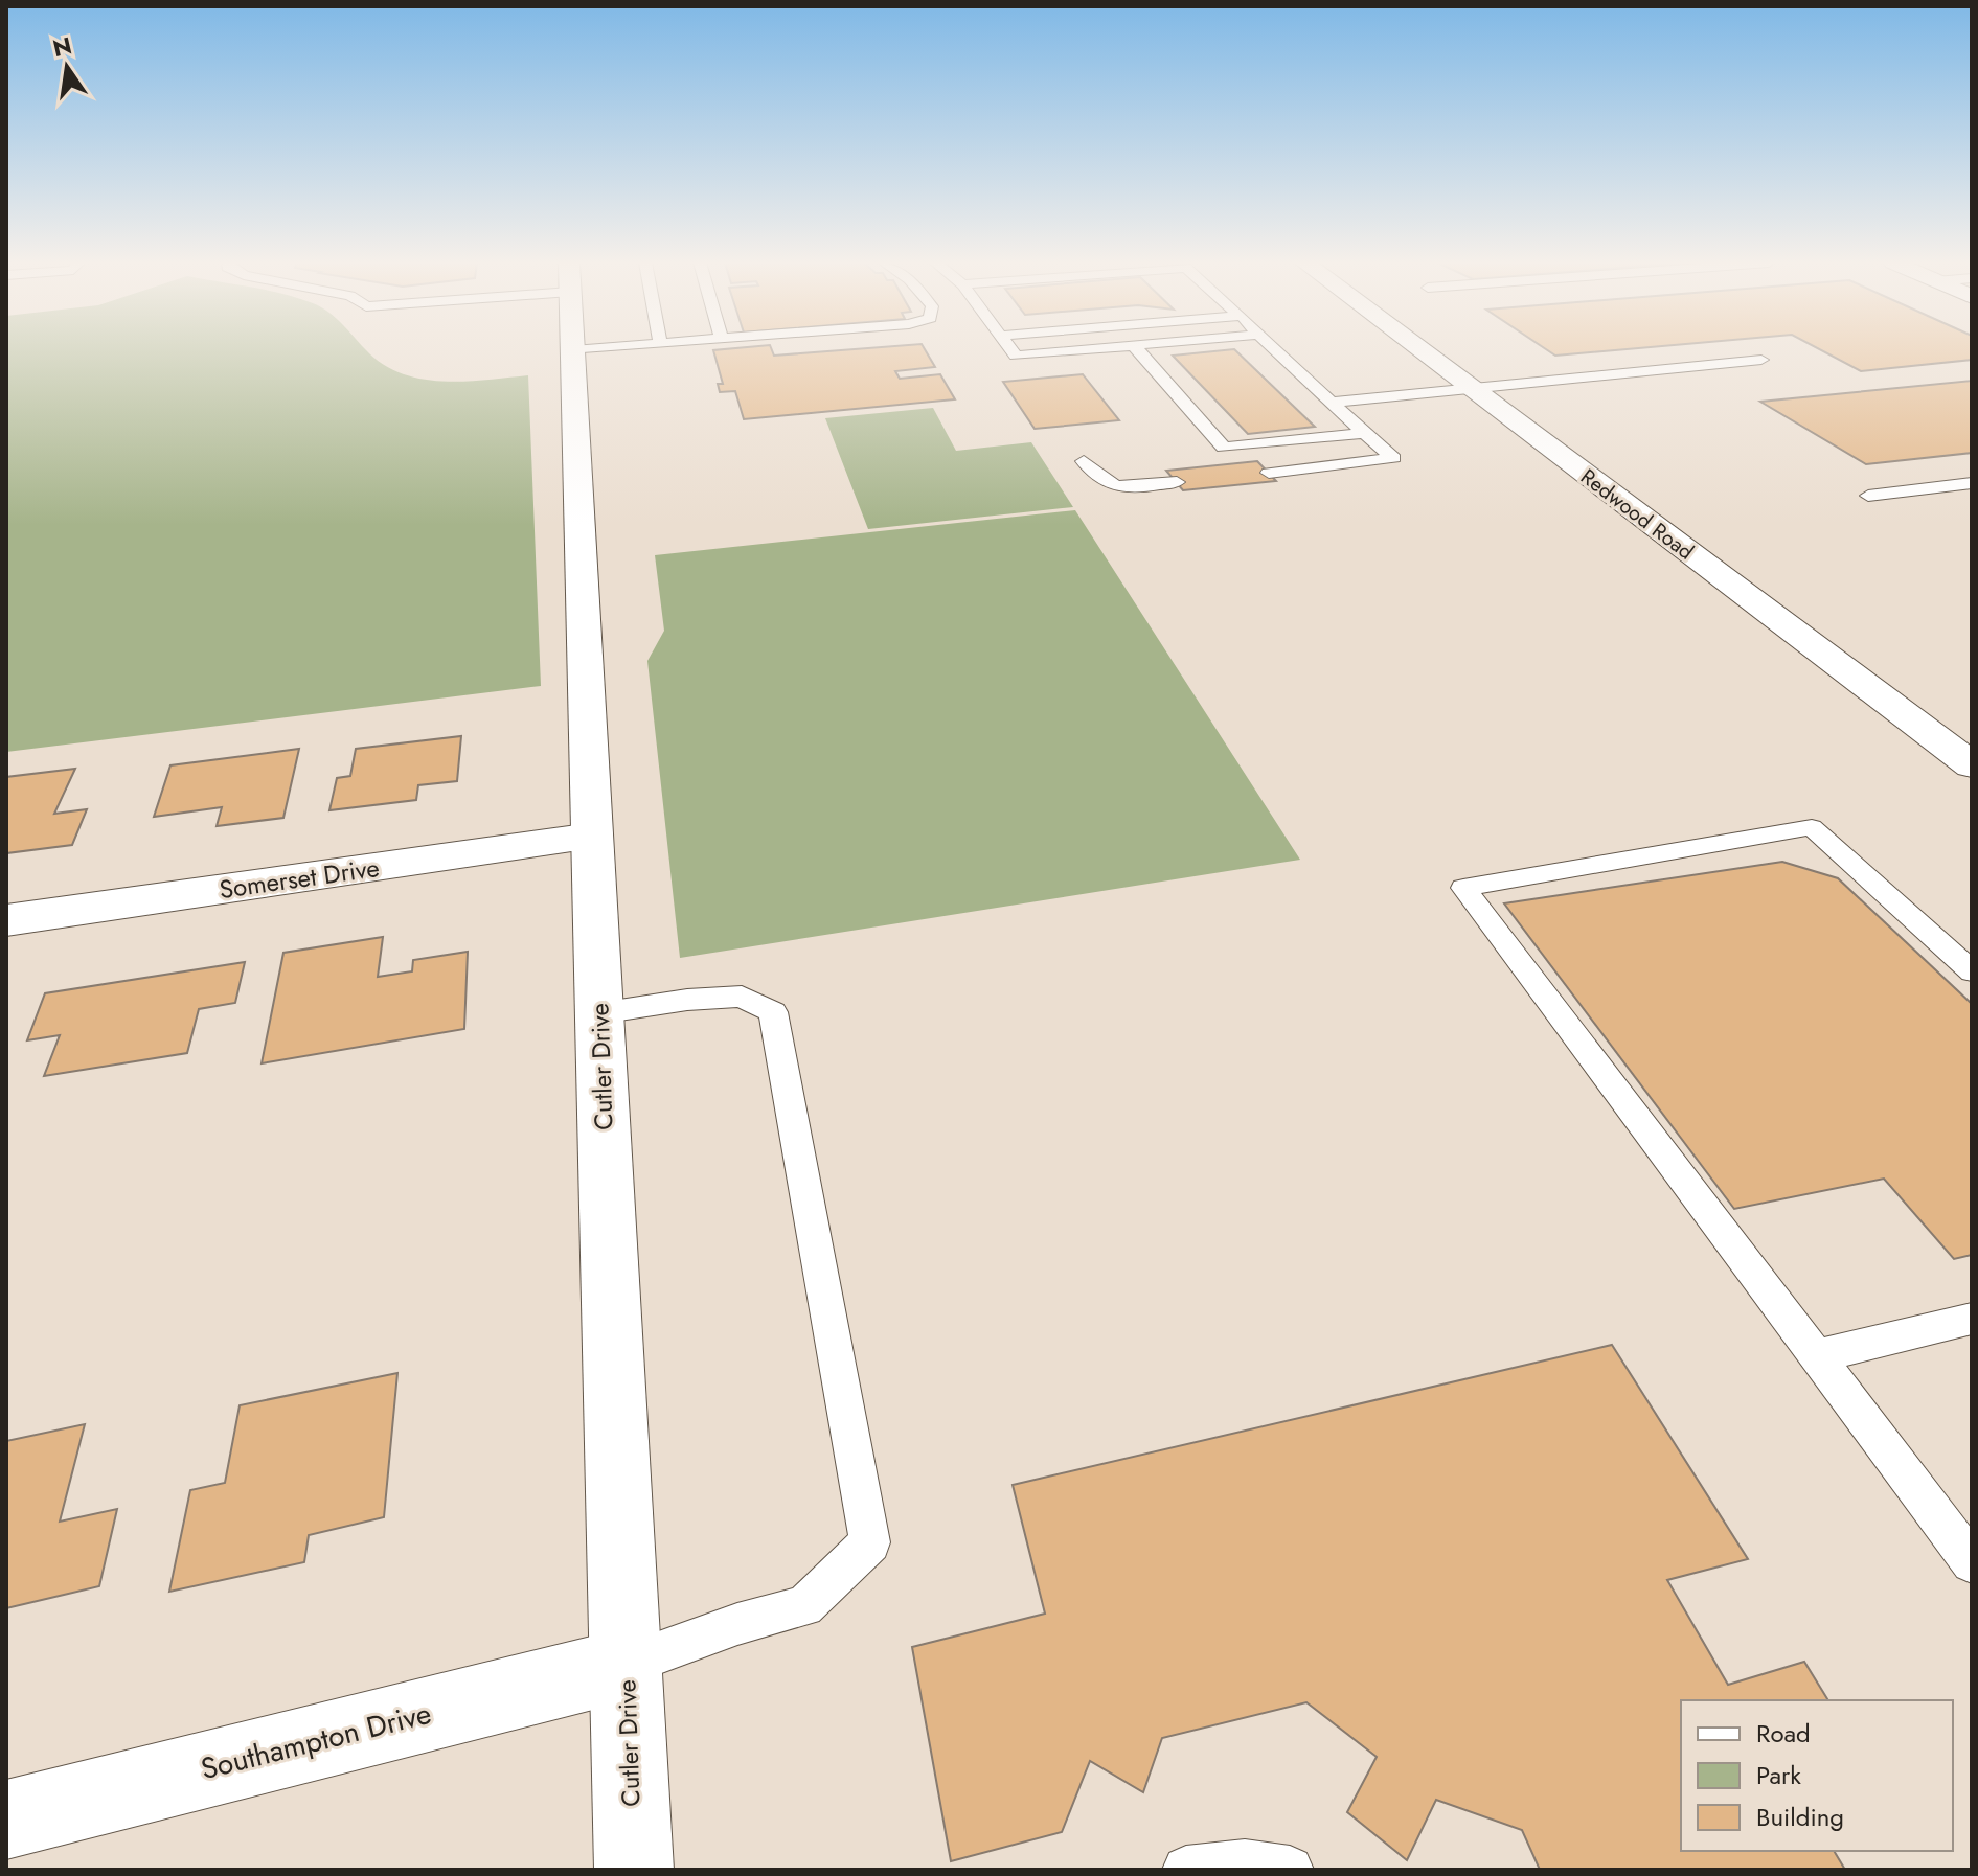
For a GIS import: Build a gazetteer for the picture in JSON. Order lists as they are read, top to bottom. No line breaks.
{"streets":{"street":["Redwood Road","Somerset Drive","Cutler Drive","Southampton Drive"]},"crossings":[["Somerset Drive","Cutler Drive"],["Cutler Drive","Southampton Drive"]],"legend":["Road","Park","Building"],"north":"top"}
